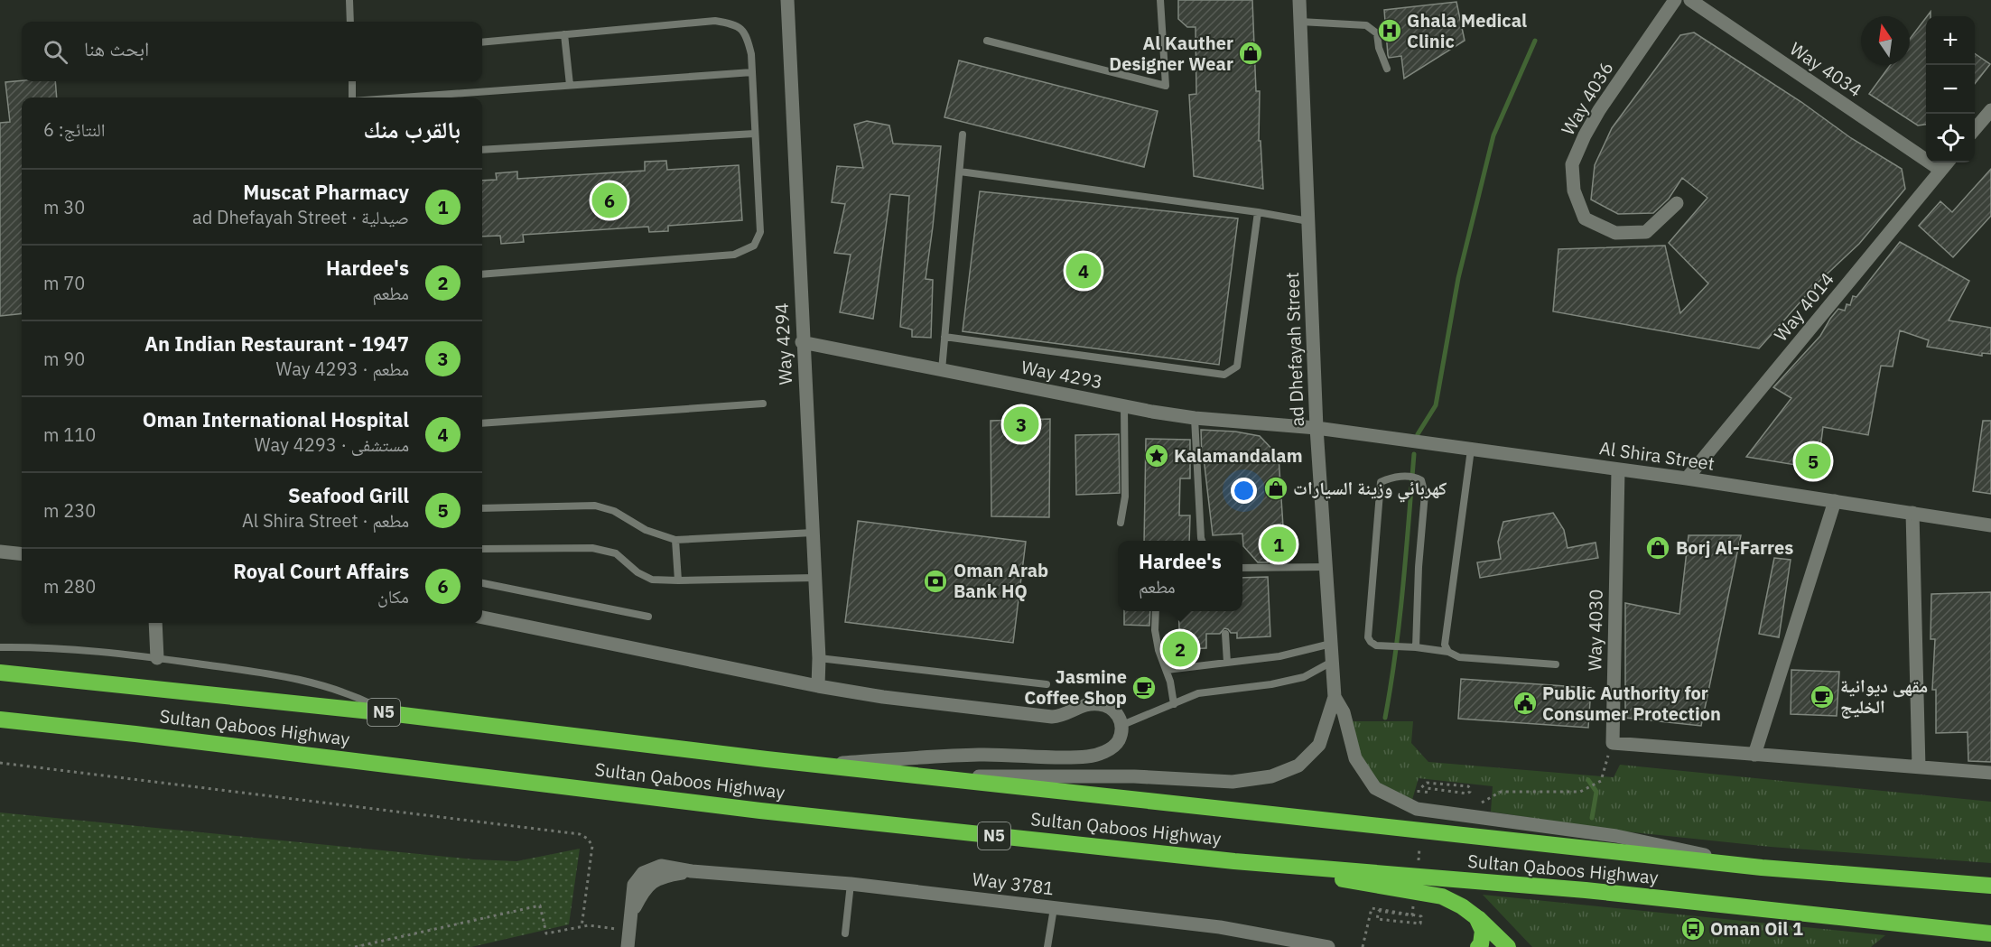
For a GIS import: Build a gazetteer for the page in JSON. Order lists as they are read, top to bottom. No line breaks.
{"streets":{"highway":["N5","Sultan Qaboos Highway"],"street":["Way 4034","Way 4036","Way 4014","Way 4294","ad Dhefayah Street","Way 4293","Al Shira Street","Way 4030","Way 3781"]},"crossings":[["Way 4034","Way 4014"],["Way 4014","Al Shira Street"],["Way 4294","Way 4293"],["ad Dhefayah Street","Way 4293"],["ad Dhefayah Street","Al Shira Street"],["Way 4293","Al Shira Street"],["Al Shira Street","Way 4030"]],"places":{"hospital":["Ghala Medical Clinic"],"shop":["Al Kauther Designer Wear","كهربائي وزينة السيارات","Borj Al-Farres"],"place":["Kalamandalam"],"bank":["Oman Arab Bank HQ"],"cafe":["Jasmine Coffee Shop","مقهى ديوانية الخليج"],"public building":["Public Authority for Consumer Protection"],"bus stop":["Oman Oil 1"]},"north":"top","page":{"map_buttons":["+","−"],"search":"ابحث هنا","heading":["بالقرب منك","النتائج: 6"],"list":[{"mark":"1","name":"Muscat Pharmacy","note":"صيدلية · ad Dhefayah Street","value":"30 m"},{"mark":"2","name":"Hardee's","note":"مطعم","value":"70 m"},{"mark":"3","name":"1947 - An Indian Restaurant","note":"مطعم · Way 4293","value":"90 m"},{"mark":"4","name":"Oman International Hospital","note":"مستشفى · Way 4293","value":"110 m"},{"mark":"5","name":"Seafood Grill","note":"مطعم · Al Shira Street","value":"230 m"},{"mark":"6","name":"Royal Court Affairs","note":"مكان","value":"280 m"}],"pins":["6","4","3","5","1","2"],"popup":["Hardee's","مطعم"]}}
